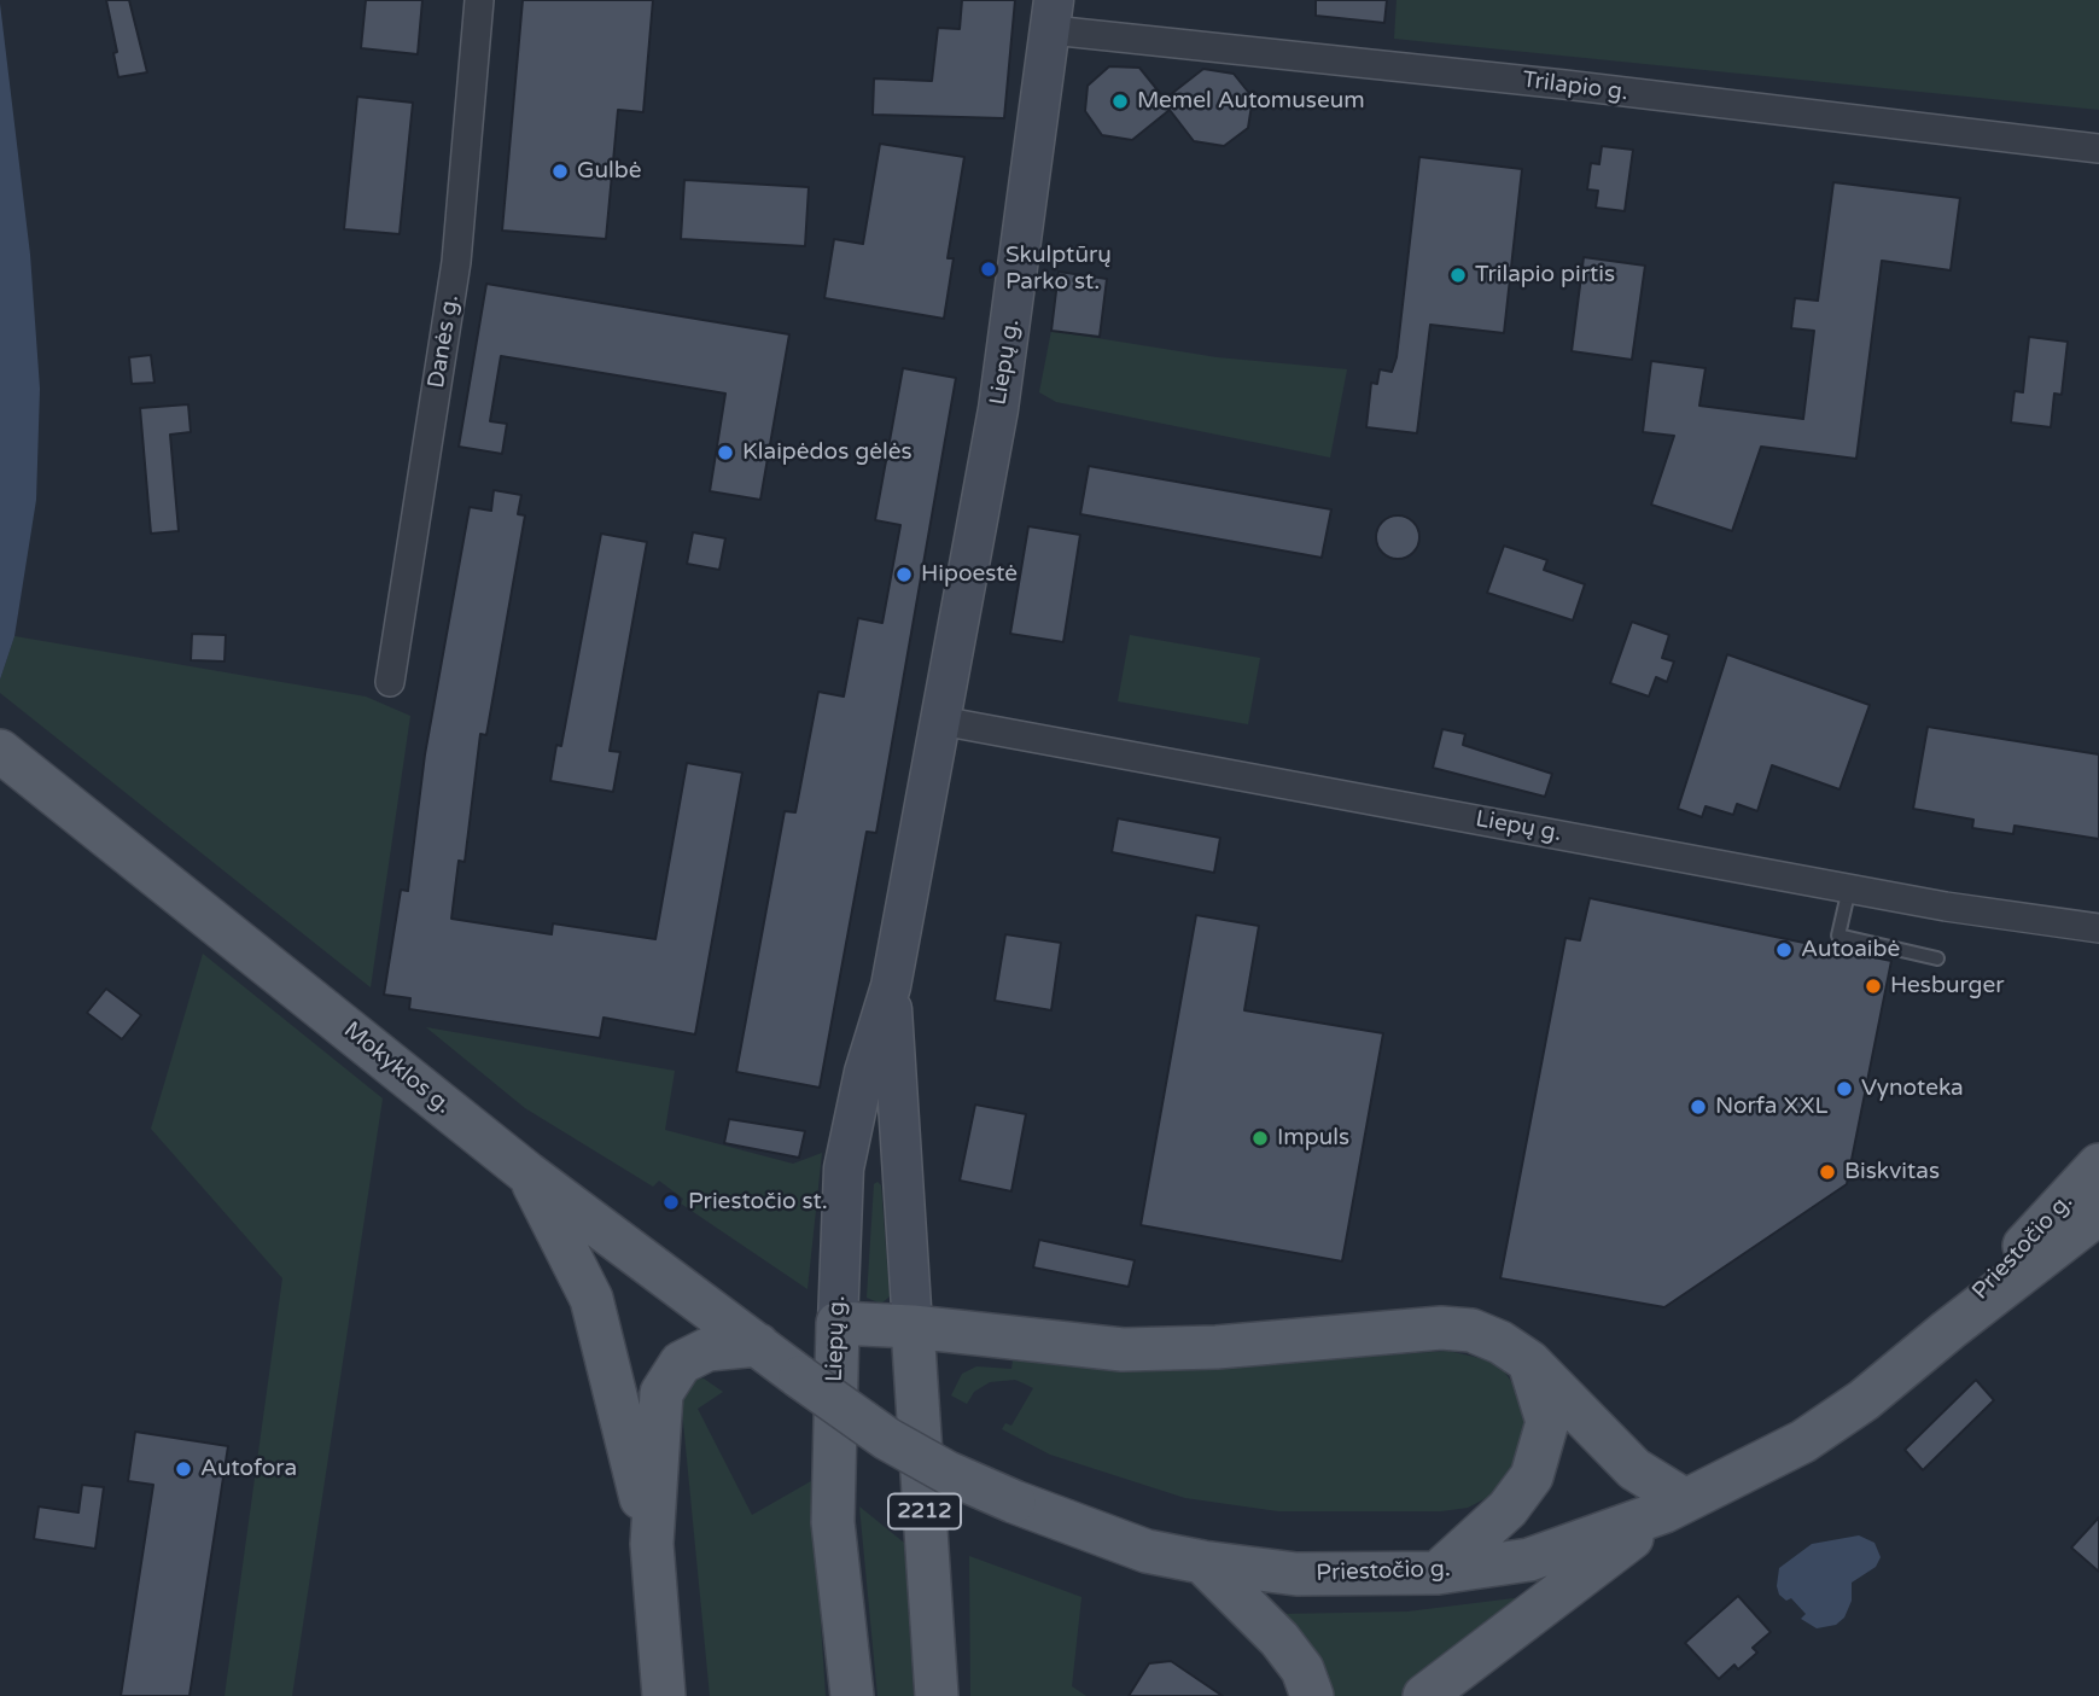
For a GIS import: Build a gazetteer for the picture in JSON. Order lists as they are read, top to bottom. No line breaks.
{"streets":{"main road":["Liepų g.","Mokyklos g.","Priestočio g.","2212"],"street":["Trilapio g.","Danės g."]},"crossings":[["Trilapio g.","Liepų g."],["Mokyklos g.","Priestočio g."]],"places":["Memel Automuseum","Gulbė","Skulptūrų Parko st.","Trilapio pirtis","Klaipėdos gėlės","Hipoestė","Autoaibė","Hesburger","Vynoteka","Norfa XXL","Impuls","Biskvitas","Priestočio st.","Autofora"]}
